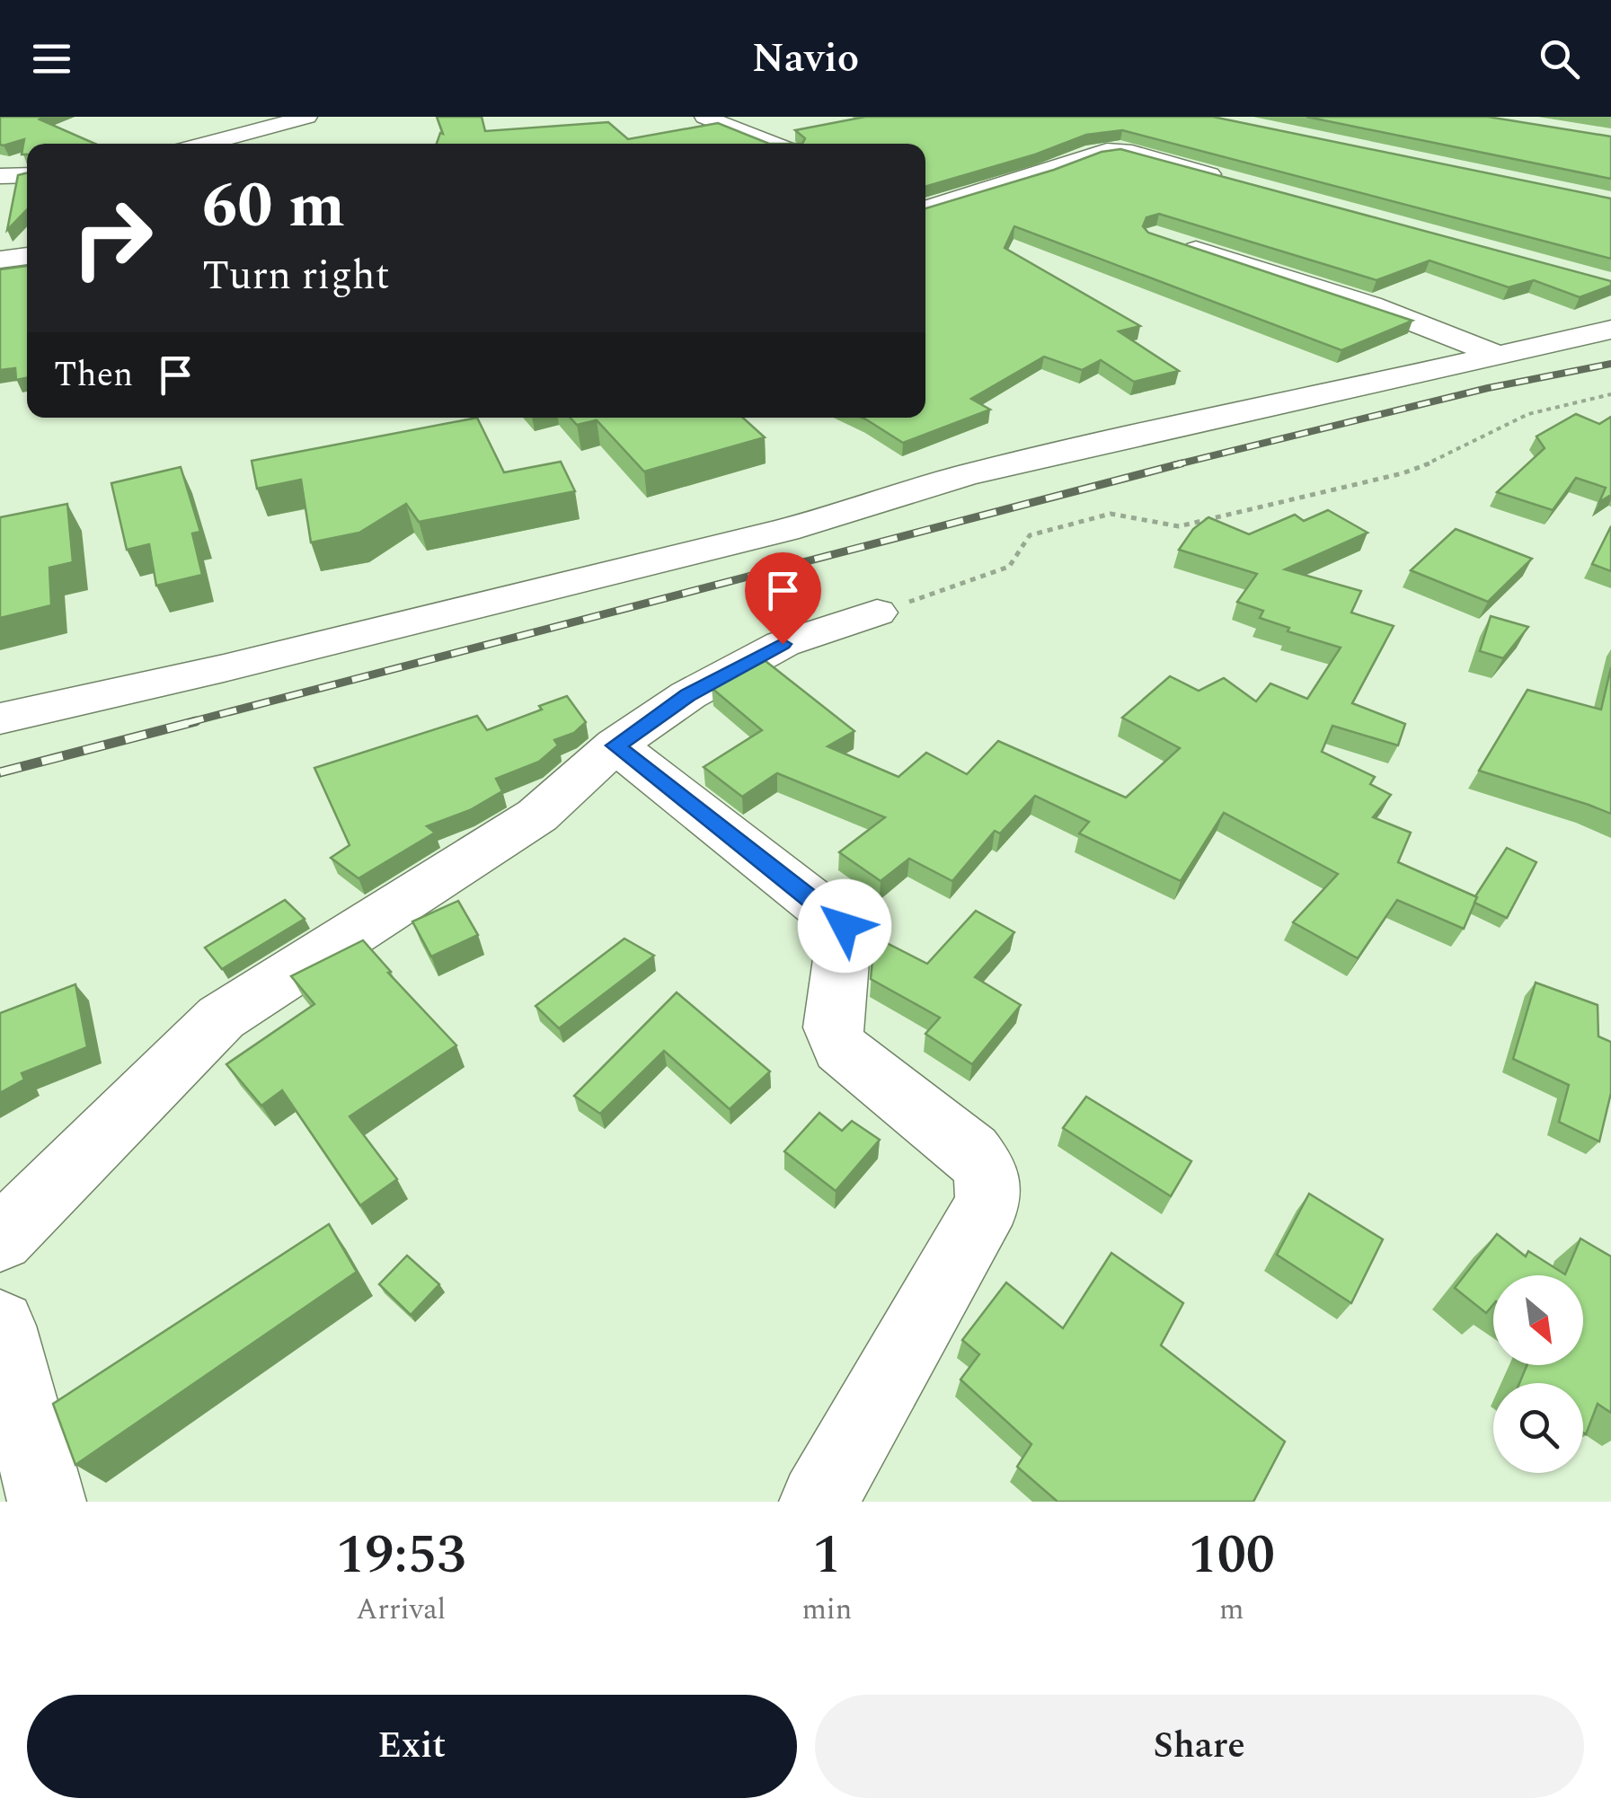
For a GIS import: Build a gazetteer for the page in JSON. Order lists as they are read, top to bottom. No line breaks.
{"north":"bottom right","page":{"header":"Navio","turn":["60 m","Turn right"],"then":"Then","eta":["19:53","Arrival","1","min","100","m"],"buttons":["Exit","Share"]}}
